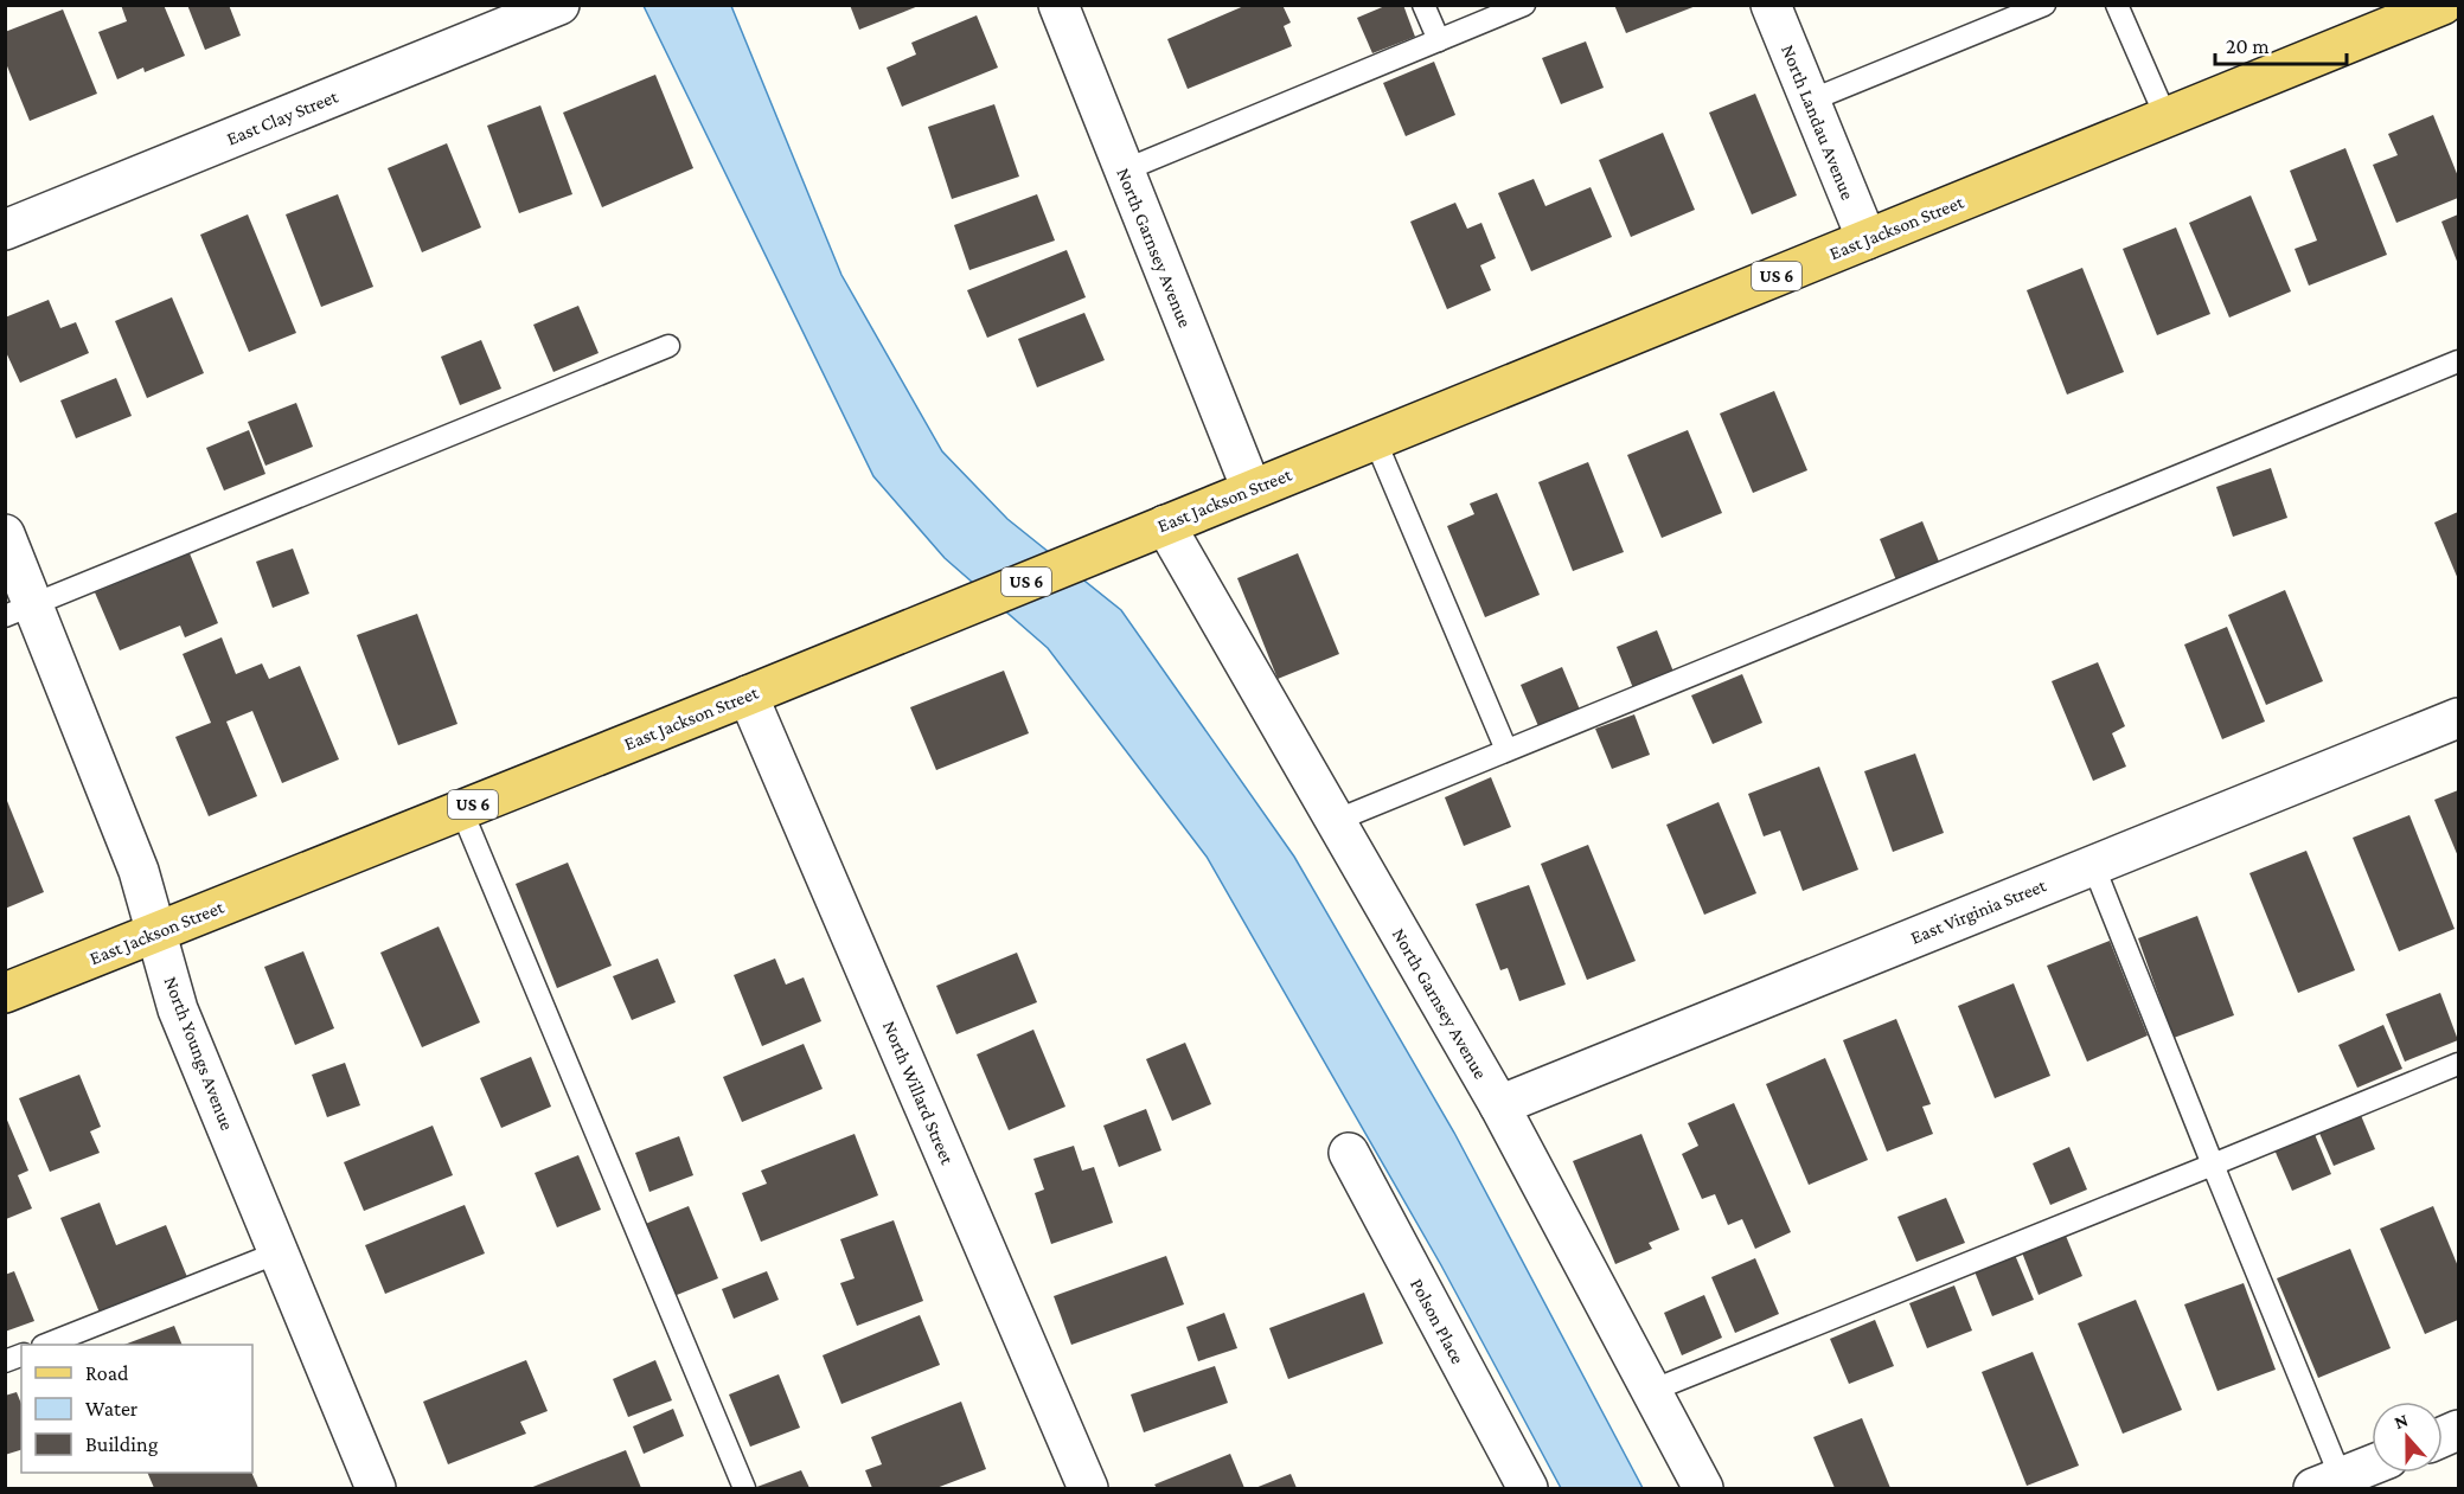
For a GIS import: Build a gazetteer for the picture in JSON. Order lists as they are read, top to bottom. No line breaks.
{"streets":{"main road":["East Jackson Street","US 6"],"street":["East Clay Street","North Landau Avenue","North Garnsey Avenue","East Virginia Street","North Youngs Avenue","North Willard Street","Polson Place"]},"crossings":[["North Landau Avenue","East Jackson Street"],["East Jackson Street","North Garnsey Avenue"],["East Jackson Street","North Youngs Avenue"],["East Jackson Street","North Willard Street"],["North Garnsey Avenue","East Virginia Street"]],"legend":["Road","Water","Building"],"scale_bar":"20 m","north":"top"}
